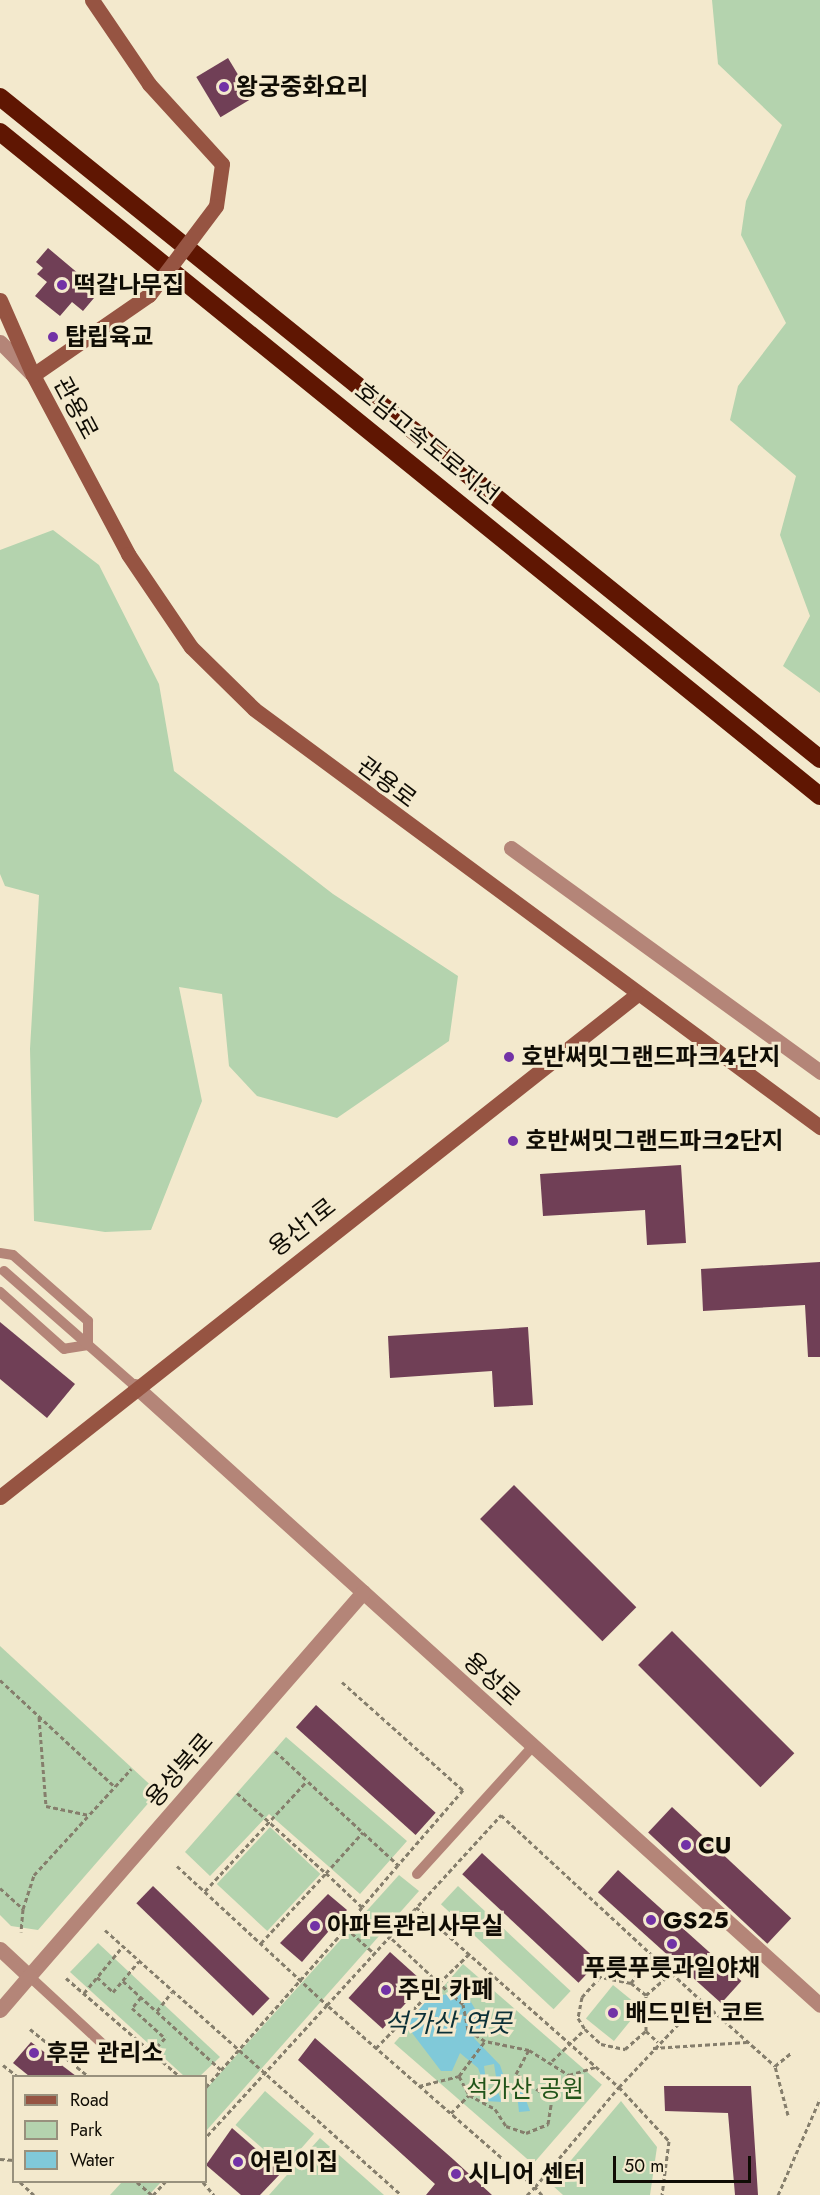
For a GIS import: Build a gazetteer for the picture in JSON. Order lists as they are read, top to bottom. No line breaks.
{"streets":{"highway":["호남고속도로지선"],"main road":["관용로","용산1로"],"street":["용성로","용성북로"]},"crossings":[["관용로","용산1로"],["용산1로","용성로"],["용성로","용성북로"]],"water":["석가산 연못"],"parks":["석가산 공원"],"places":["왕궁중화요리","떡갈나무집","탑립육교","호반써밋그랜드파크4단지","호반써밋그랜드파크2단지","CU","GS25","아파트관리사무실","푸릇푸릇과일야채","주민 카페","배드민턴 코트","후문 관리소","어린이집","시니어 센터"],"legend":["Road","Park","Water"],"scale_bar":"50 m"}
